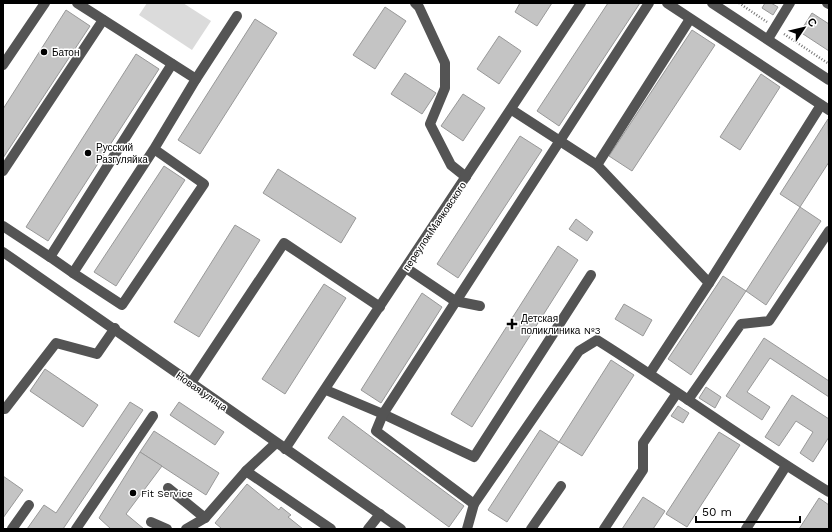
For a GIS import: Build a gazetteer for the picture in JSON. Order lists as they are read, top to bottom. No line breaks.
{"streets":{"street":["переулок Маяковского","Новая улица"]},"crossings":[["переулок Маяковского","Новая улица"]],"places":{"other":["Батон","Русский Разгуляйка","Fit Service"],"health":["Детская поликлиника №3"]},"scale_bar":"50 m","north":"top right"}
